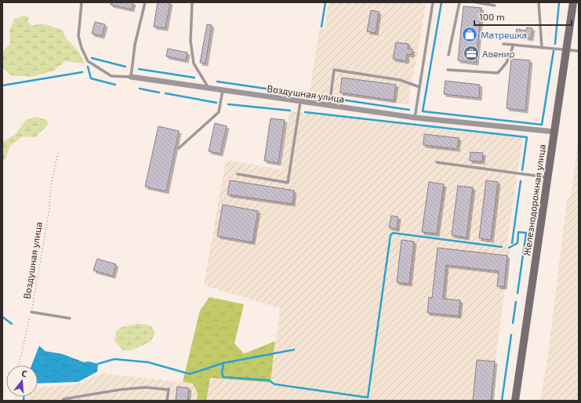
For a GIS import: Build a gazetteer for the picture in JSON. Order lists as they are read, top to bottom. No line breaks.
{"streets":{"main road":["Железнодорожная улица"],"street":["Воздушная улица"]},"crossings":[["Воздушная улица","Железнодорожная улица"]],"places":{"shop":["Матрешка"],"office":["Авенир"]},"scale_bar":"100 m","north":"top"}
